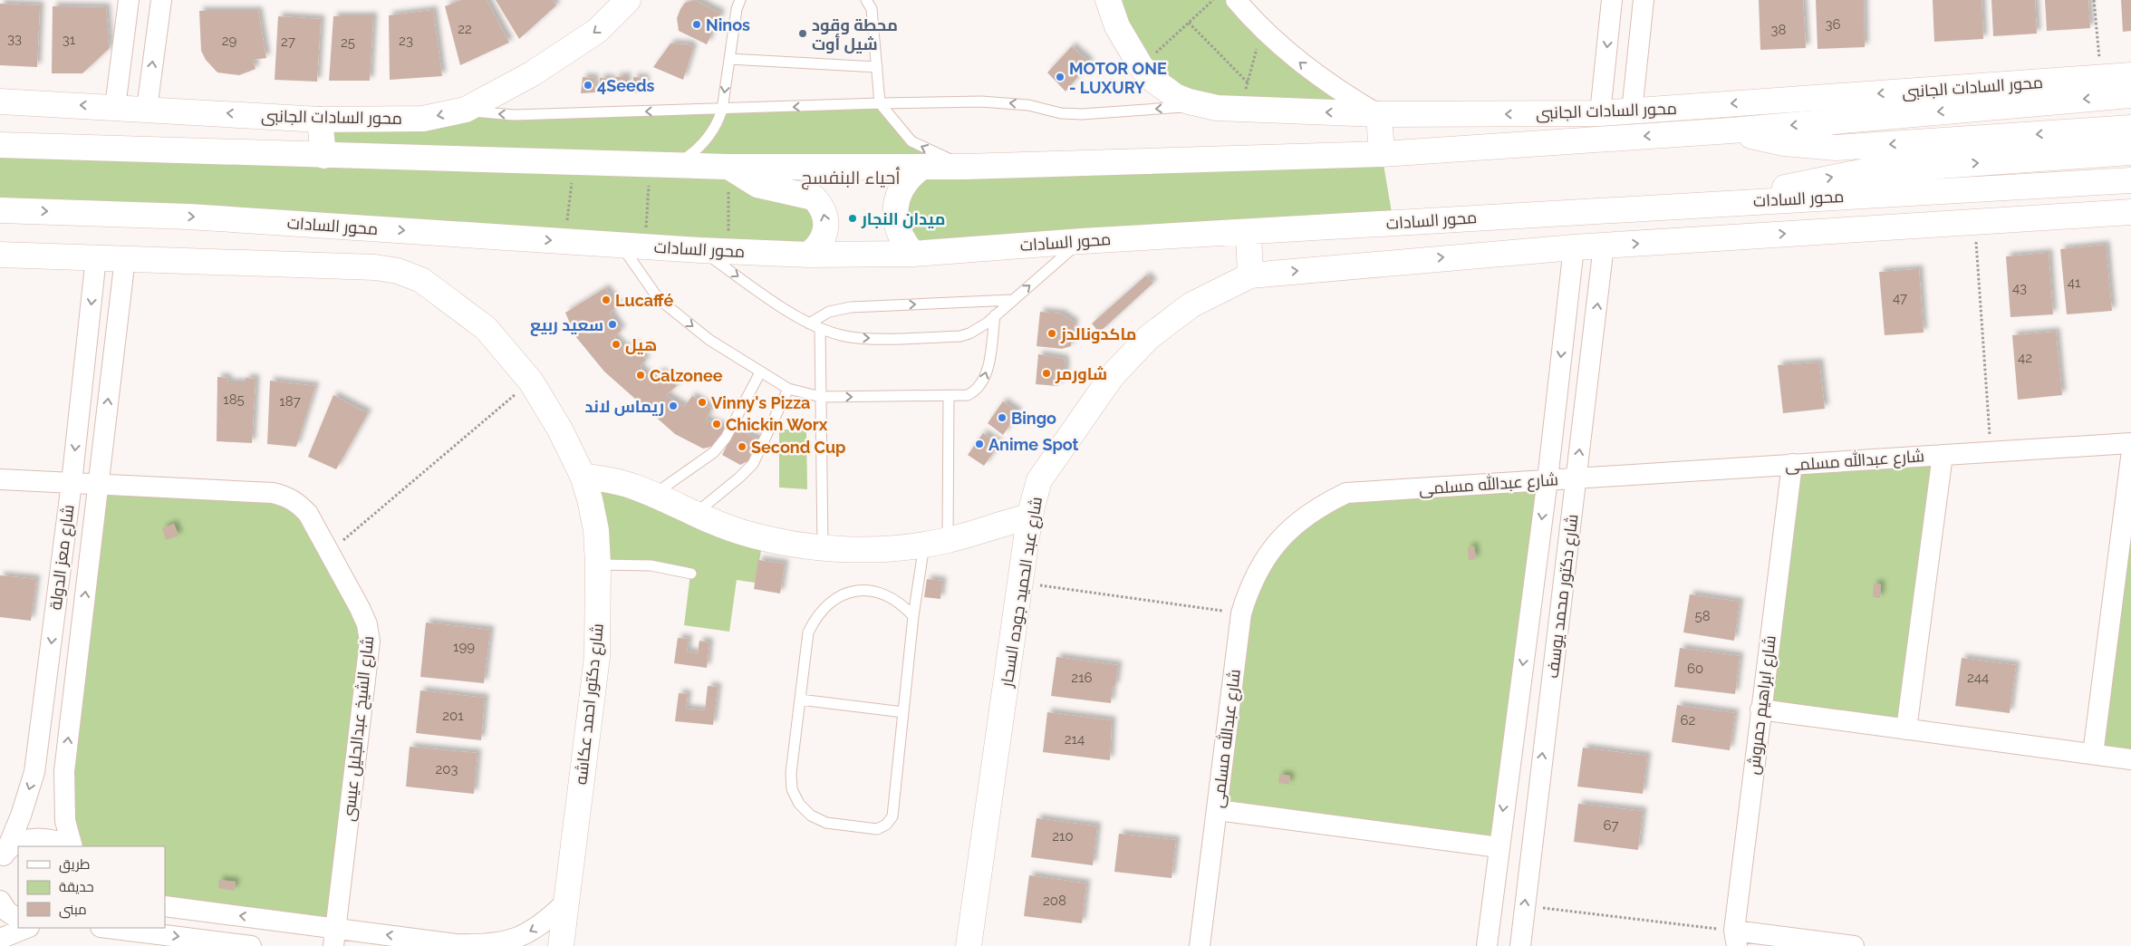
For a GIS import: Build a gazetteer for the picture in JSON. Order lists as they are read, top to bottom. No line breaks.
{"streets":{"main road":["محور السادات الجانبى","محور السادات","شارع عبد الحميد جوده السحار","شارع دكتور احمد عكاشه"],"street":["شارع عبدالله مسلمى","شارع معز الدولة","شارع دكتور محمد يوسف","شارع ابراهيم حمروش","شارع الشيخ عبدالجليل عيسى"]},"crossings":[["شارع عبدالله مسلمى","شارع دكتور محمد يوسف"],["شارع عبدالله مسلمى","شارع ابراهيم حمروش"],["شارع معز الدولة","شارع دكتور احمد عكاشه"],["شارع معز الدولة","شارع الشيخ عبدالجليل عيسى"]],"districts":["أحياء البنفسج"],"places":["Ninos","محطة وقود شيل أوت","MOTOR ONE - LUXURY","4Seeds","ميدان النجار","Lucaffé","سعيد ربيع","ماكدونالدز","هيل","شاورمر","Calzonee","Vinny's Pizza","ريماس لاند","Bingo","Chickin Worx","Anime Spot","Second Cup"],"house_numbers":["36","22","38","33","31","29","23","27","25","41","43","47","42","185","187","58","199","60","216","244","201","62","214","203","67","210","208"],"legend":["طريق","حديقة","مبنى"]}
